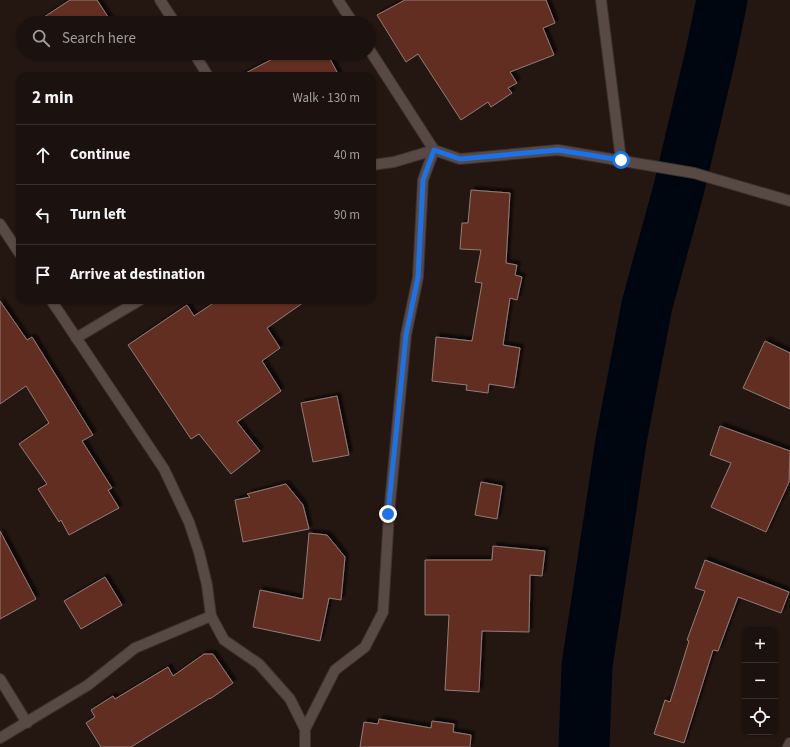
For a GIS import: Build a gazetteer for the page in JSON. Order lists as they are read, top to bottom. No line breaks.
{"page":{"search":"Search here","heading":["2 min","Walk · 130 m"],"list":[["Continue","40 m"],["Turn left","90 m"],"Arrive at destination"],"map_buttons":["+","−"]}}
